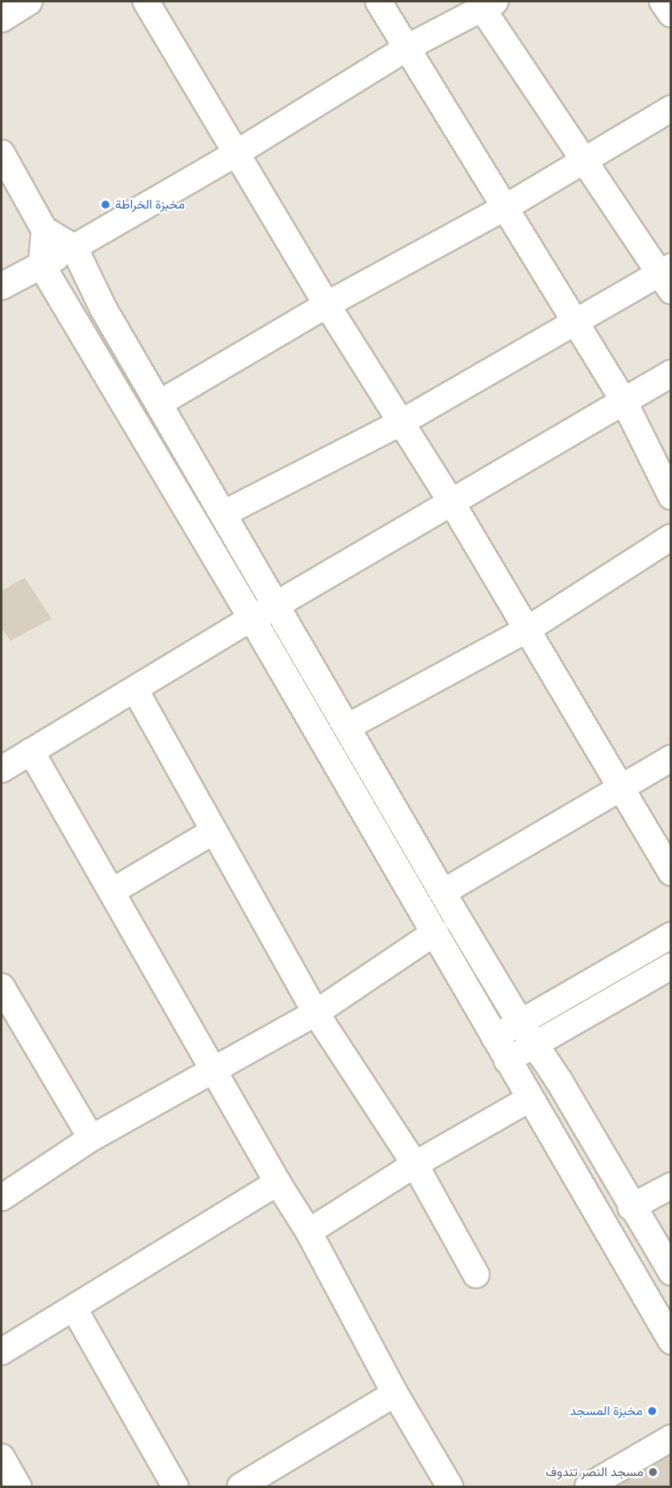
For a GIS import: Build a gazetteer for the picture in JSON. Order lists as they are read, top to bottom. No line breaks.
{"places":["مخبزة الخراطة","مخبزة المسجد","مسجد النصر تندوف"]}
